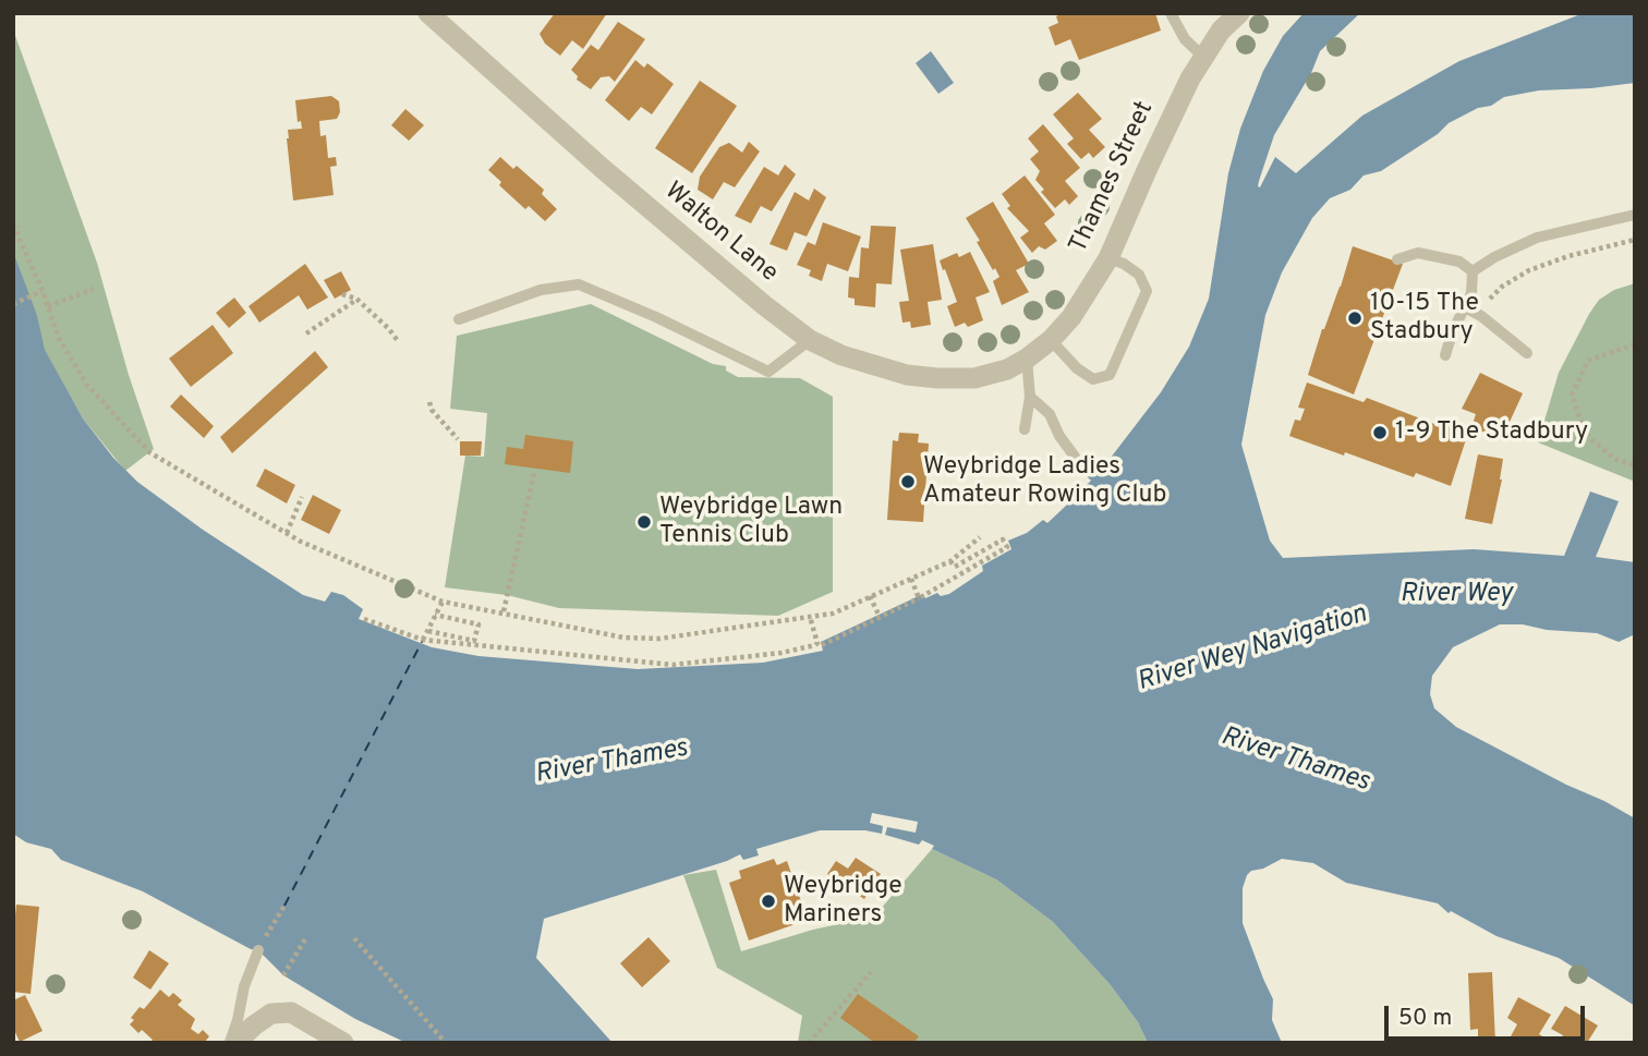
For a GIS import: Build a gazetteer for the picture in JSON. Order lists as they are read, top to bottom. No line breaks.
{"streets":{"street":["Thames Street","Walton Lane"]},"crossings":[["Thames Street","Walton Lane"]],"water":["River Wey","River Wey Navigation","River Thames"],"places":["10-15 The Stadbury","1-9 The Stadbury","Weybridge Ladies Amateur Rowing Club","Weybridge Lawn Tennis Club","Weybridge Mariners"],"scale_bar":"50 m"}
